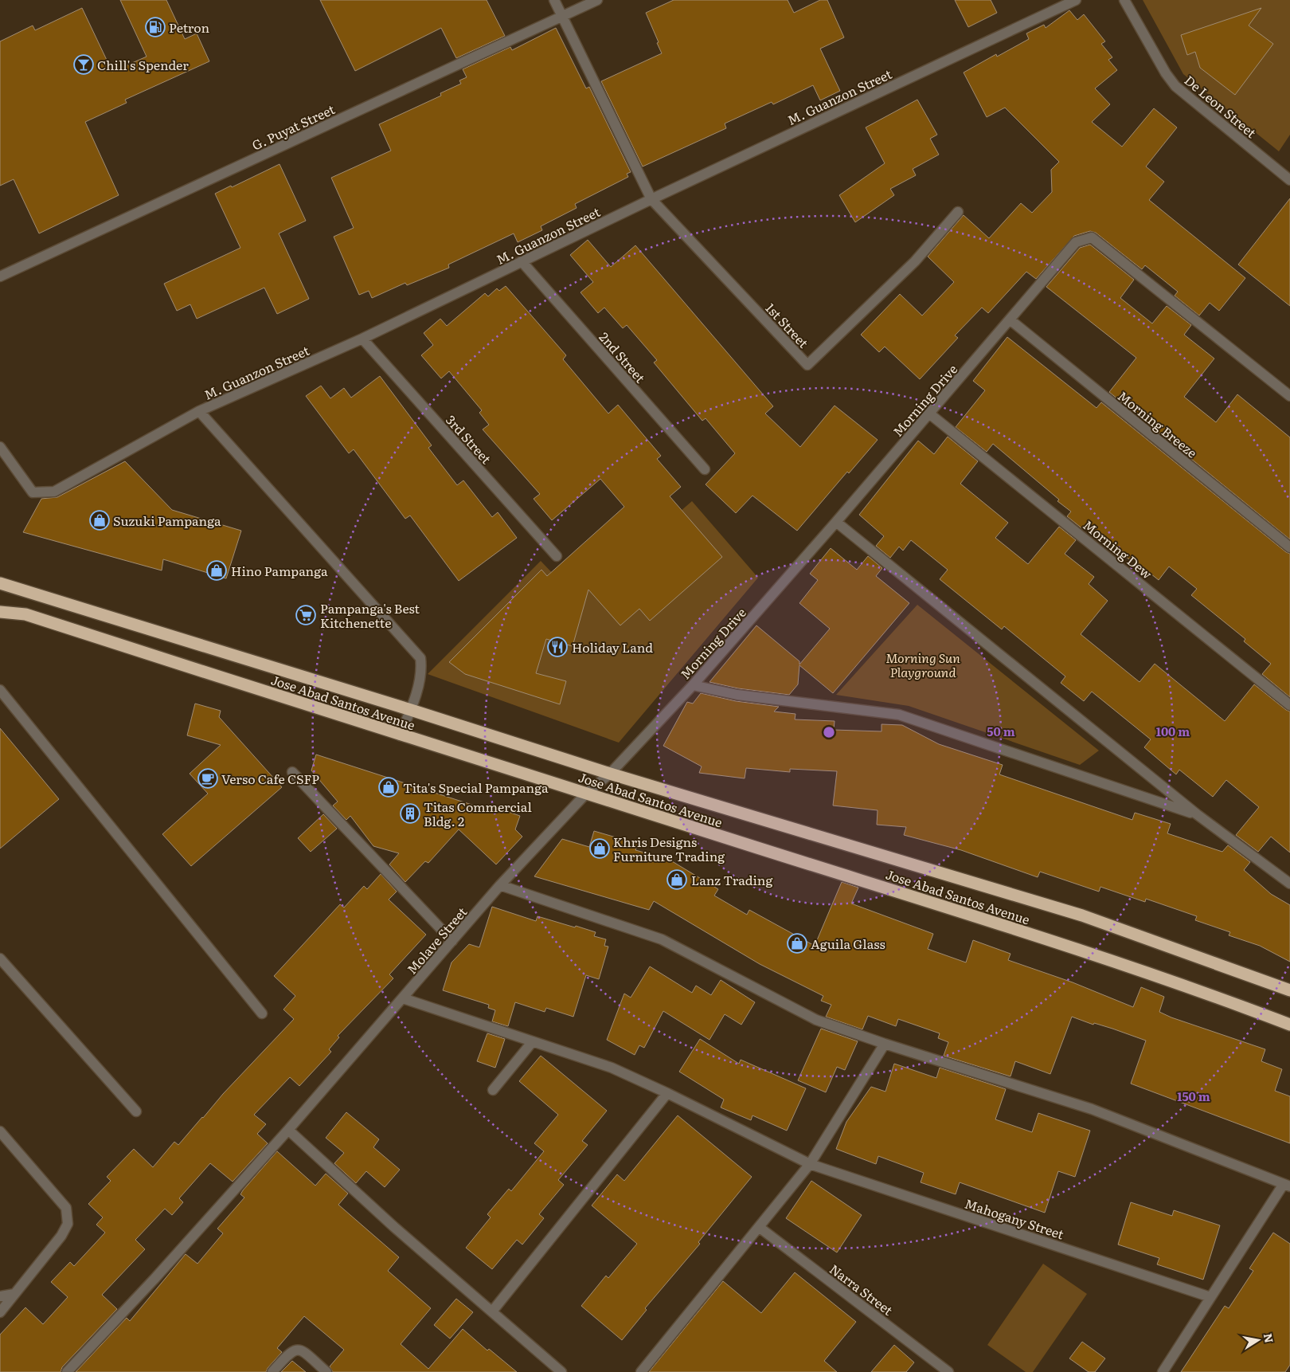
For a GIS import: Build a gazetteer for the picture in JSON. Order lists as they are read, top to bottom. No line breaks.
{"streets":{"highway":["Jose Abad Santos Avenue"],"street":["M. Guanzon Street","De Leon Street","G. Puyat Street","1st Street","2nd Street","Morning Drive","Morning Breeze","3rd Street","Morning Dew","Molave Street","Mahogany Street","Narra Street"]},"crossings":[["M. Guanzon Street","1st Street"],["M. Guanzon Street","2nd Street"],["M. Guanzon Street","3rd Street"],["Morning Drive","Morning Breeze"],["Morning Drive","Morning Dew"],["Morning Drive","Jose Abad Santos Avenue"],["Morning Drive","Molave Street"],["Jose Abad Santos Avenue","Molave Street"],["Molave Street","Mahogany Street"]],"parks":["Morning Sun Playground"],"places":{"fuel station":["Petron"],"bar":["Chill's Spender"],"shop":["Suzuki Pampanga","Hino Pampanga","Tita's Special Pampanga","Khris Designs Furniture Trading","Lanz Trading","Aguila Glass"],"supermarket":["Pampanga's Best Kitchenette"],"restaurant":["Holiday Land"],"cafe":["Verso Cafe CSFP"],"building":["Titas Commercial Bldg. 2"]},"north":"right","rings":["50 m","100 m","150 m"]}
